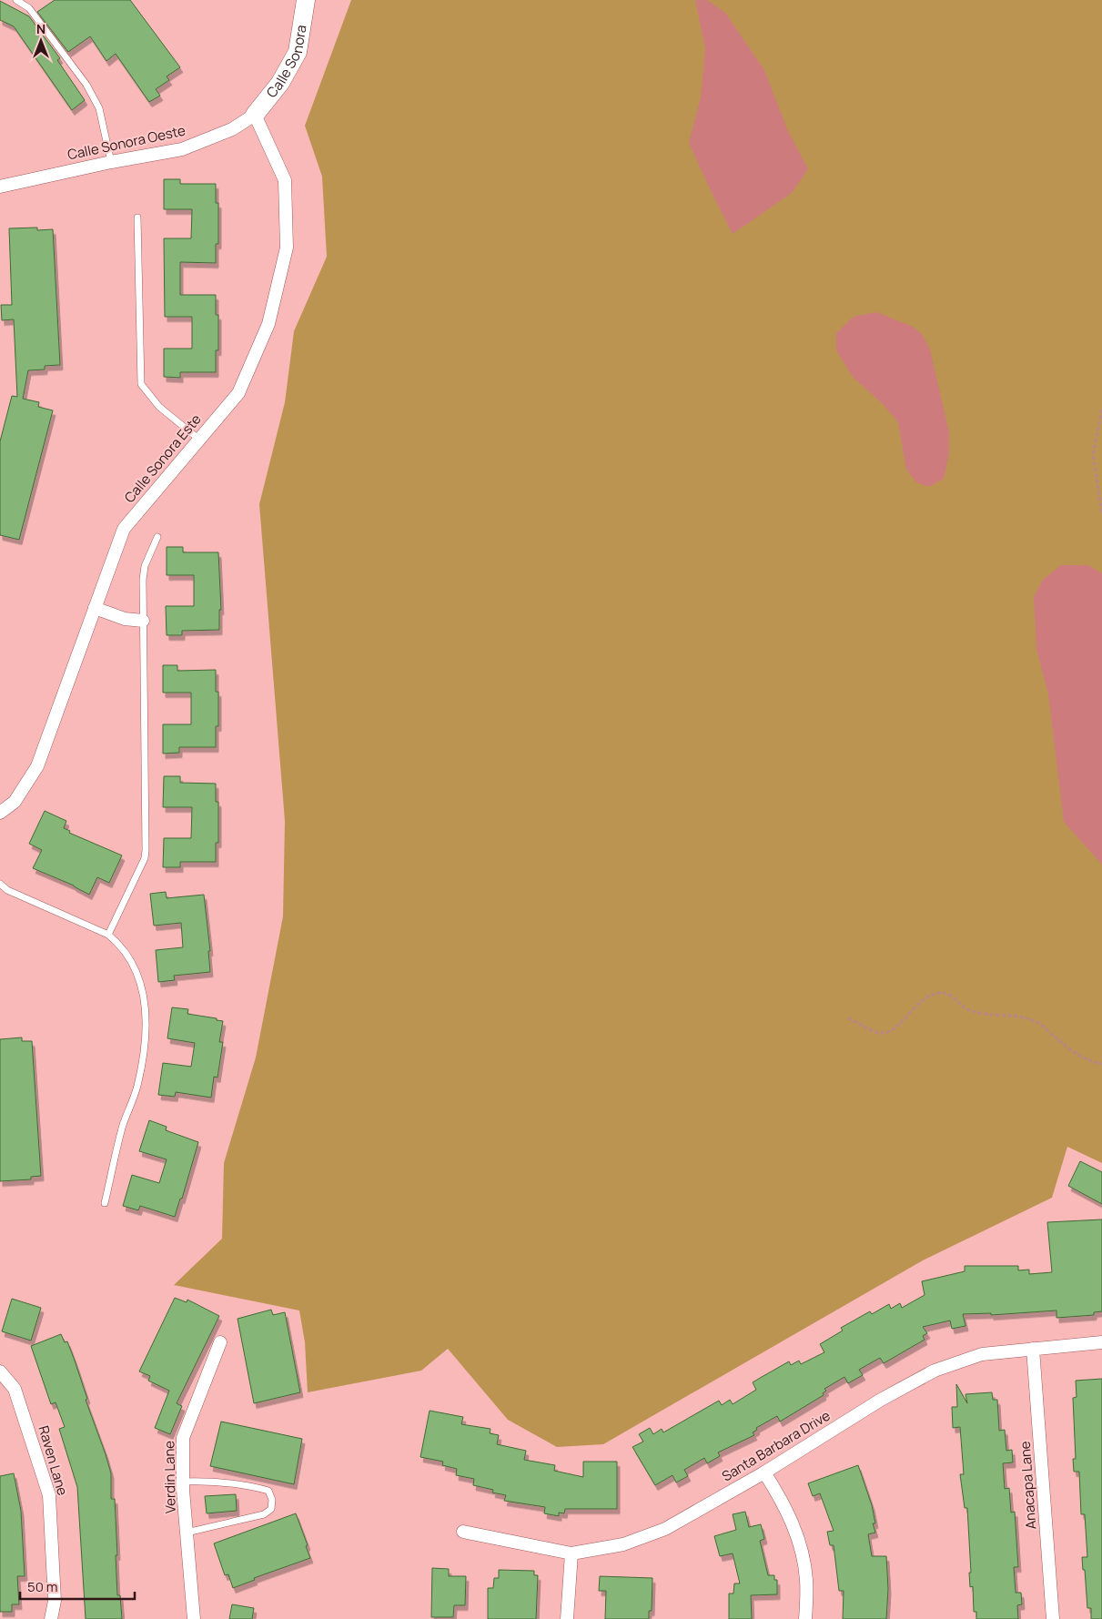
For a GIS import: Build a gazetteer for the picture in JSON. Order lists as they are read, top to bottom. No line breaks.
{"streets":{"street":["Calle Sonora","Calle Sonora Oeste","Calle Sonora Este","Santa Barbara Drive","Raven Lane","Verdin Lane","Anacapa Lane"]},"crossings":[["Calle Sonora","Calle Sonora Oeste"],["Calle Sonora","Calle Sonora Este"],["Calle Sonora Oeste","Calle Sonora Este"],["Santa Barbara Drive","Anacapa Lane"]],"scale_bar":"50 m","north":"top"}
